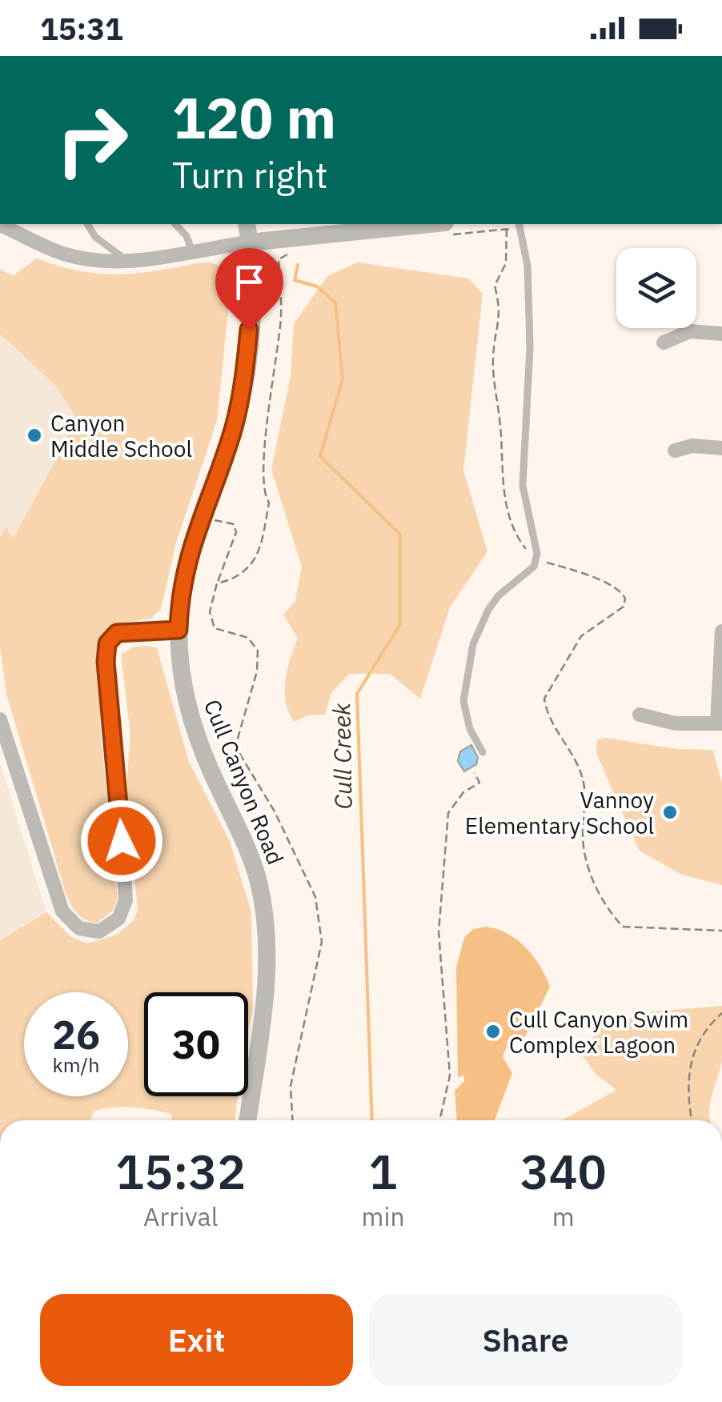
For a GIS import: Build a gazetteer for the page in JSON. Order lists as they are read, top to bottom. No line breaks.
{"streets":{"street":["Cull Canyon Road"]},"water":["Cull Creek"],"places":["Canyon Middle School","Vannoy Elementary School","Cull Canyon Swim Complex Lagoon"],"page":{"status":"15:31","turn":["120 m","Turn right"],"speed":"26 km/h","limit":"30","eta":["15:32","Arrival","1","min","340","m"],"buttons":["Exit","Share"]}}
